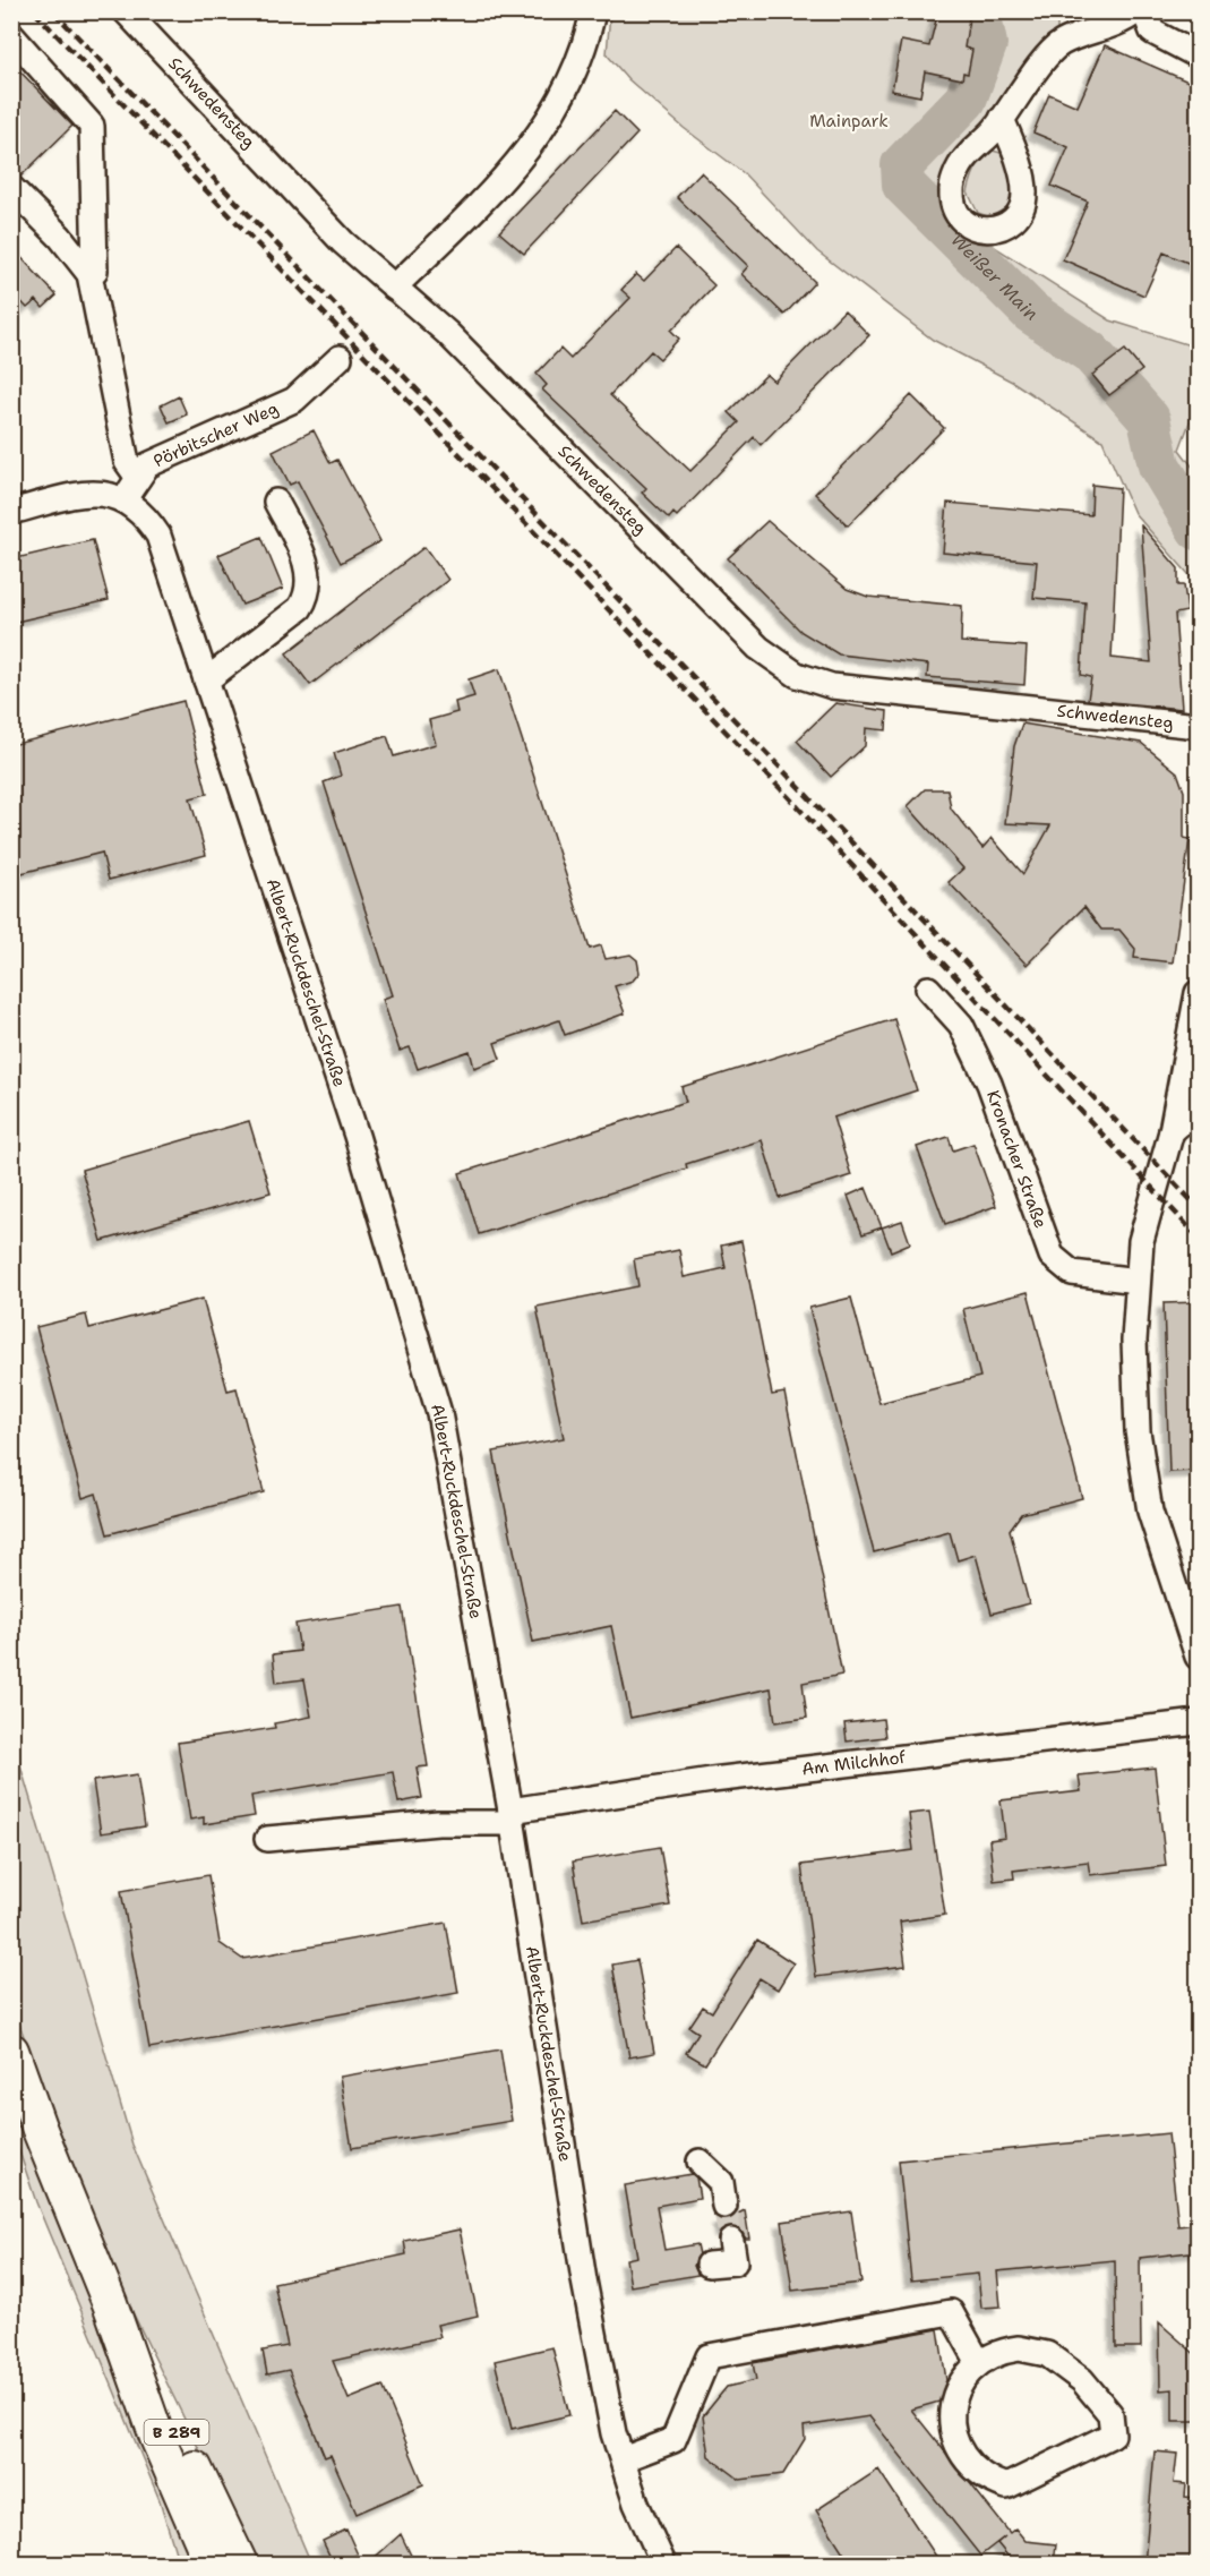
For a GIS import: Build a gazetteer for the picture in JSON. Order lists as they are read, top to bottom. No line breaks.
{"streets":{"highway":["B 289"],"street":["Schwedensteg","Pörbitscher Weg","Albert-Ruckdeschel-Straße","Kronacher Straße","Am Milchhof"]},"crossings":[["Pörbitscher Weg","Albert-Ruckdeschel-Straße"],["Albert-Ruckdeschel-Straße","Am Milchhof"]],"water":["Weißer Main"],"parks":["Mainpark"]}
